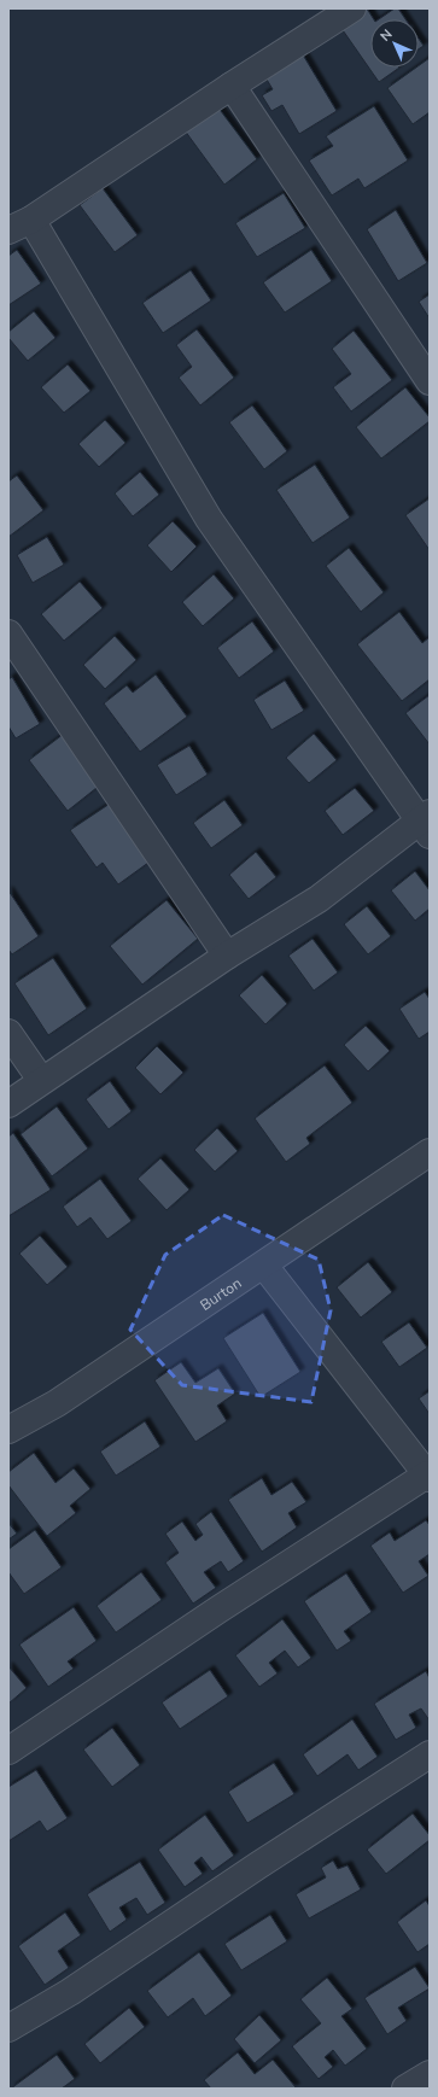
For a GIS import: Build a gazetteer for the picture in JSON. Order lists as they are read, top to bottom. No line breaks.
{"streets":{"street":["Burton"]},"north":"top left"}
